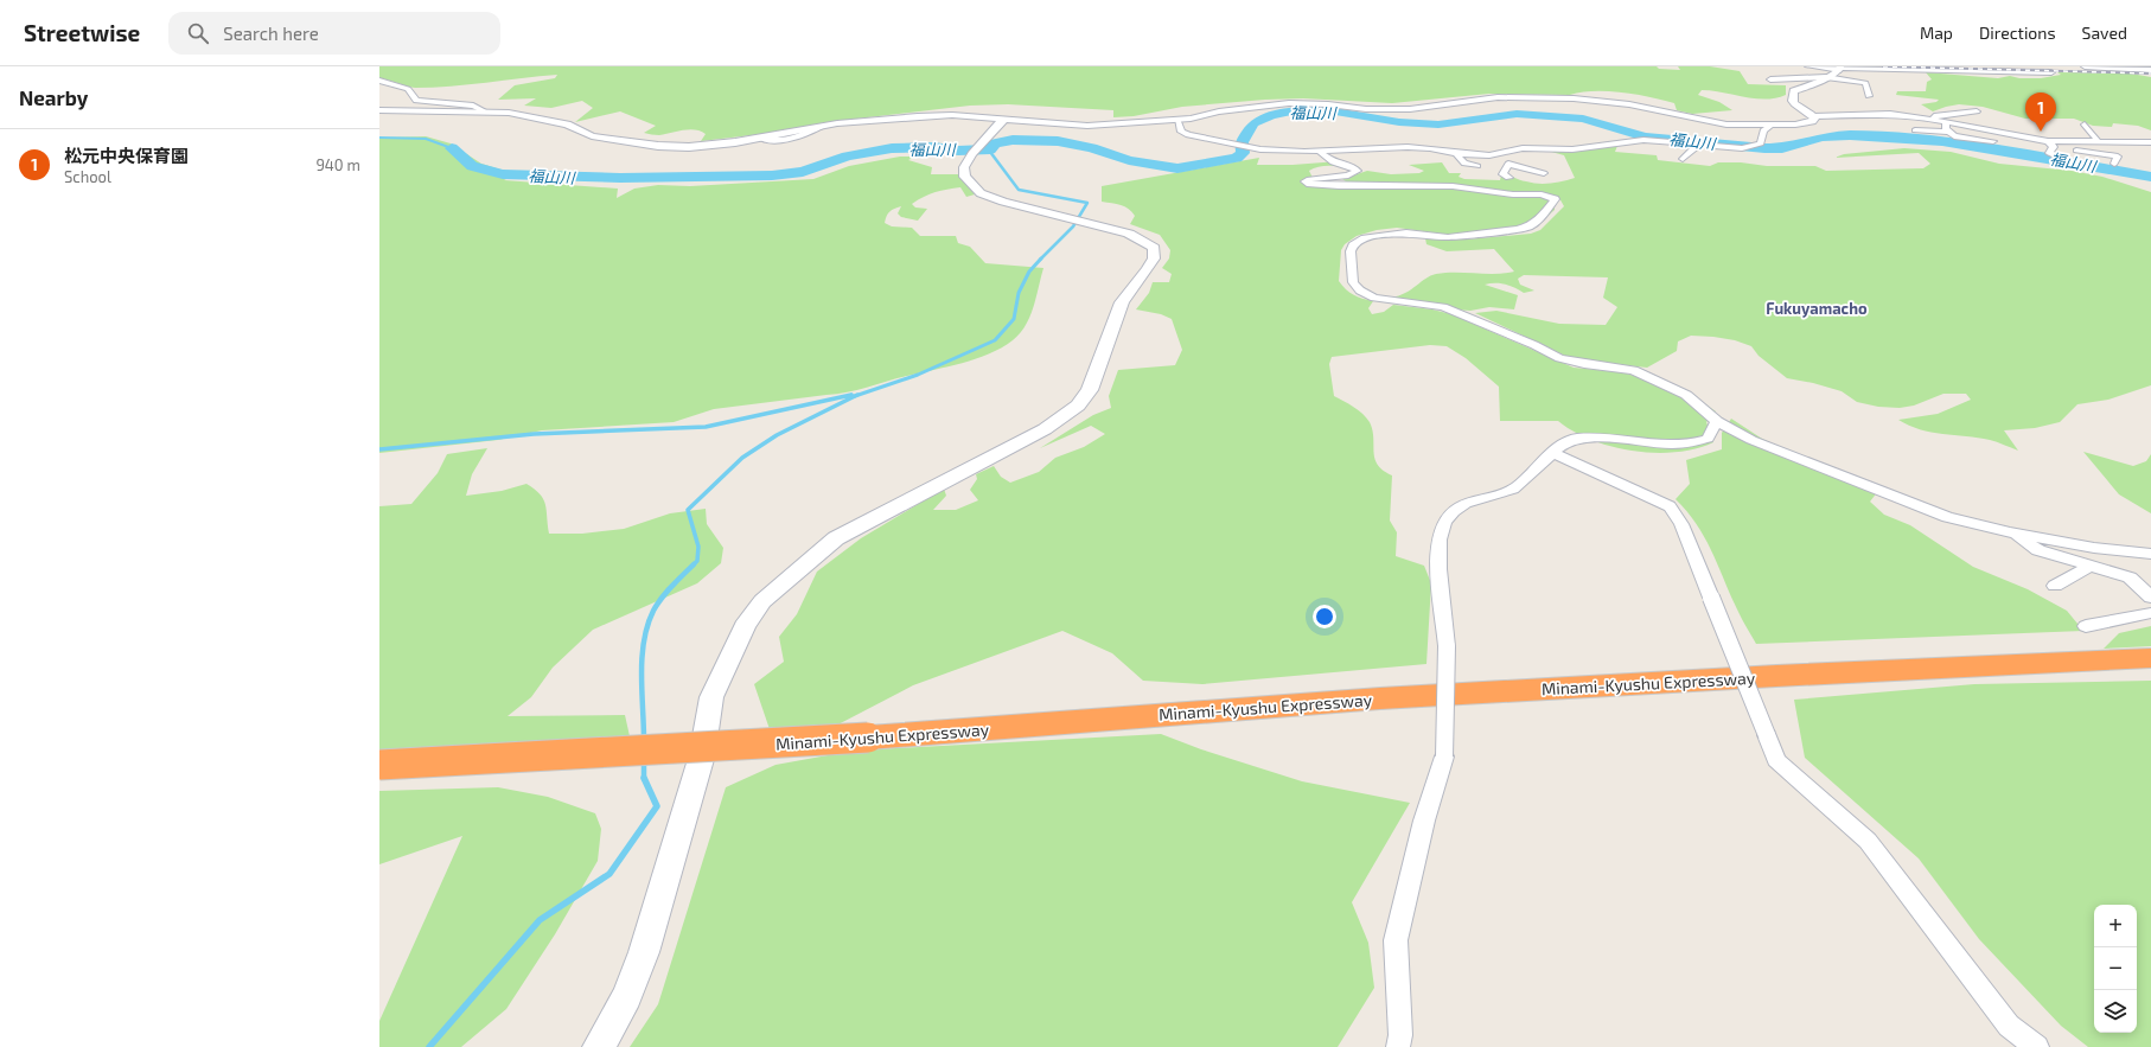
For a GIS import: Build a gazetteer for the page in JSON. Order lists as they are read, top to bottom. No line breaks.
{"streets":{"highway":["Minami-Kyushu Expressway"]},"districts":["Fukuyamacho"],"water":["福山川"],"page":{"header":"Streetwise","search":"Search here","nav":["Map","Directions","Saved"],"heading":"Nearby","pins":"1","list":[{"mark":"1","name":"松元中央保育園","note":"School","value":"940 m"}],"map_buttons":["+","−"]}}
